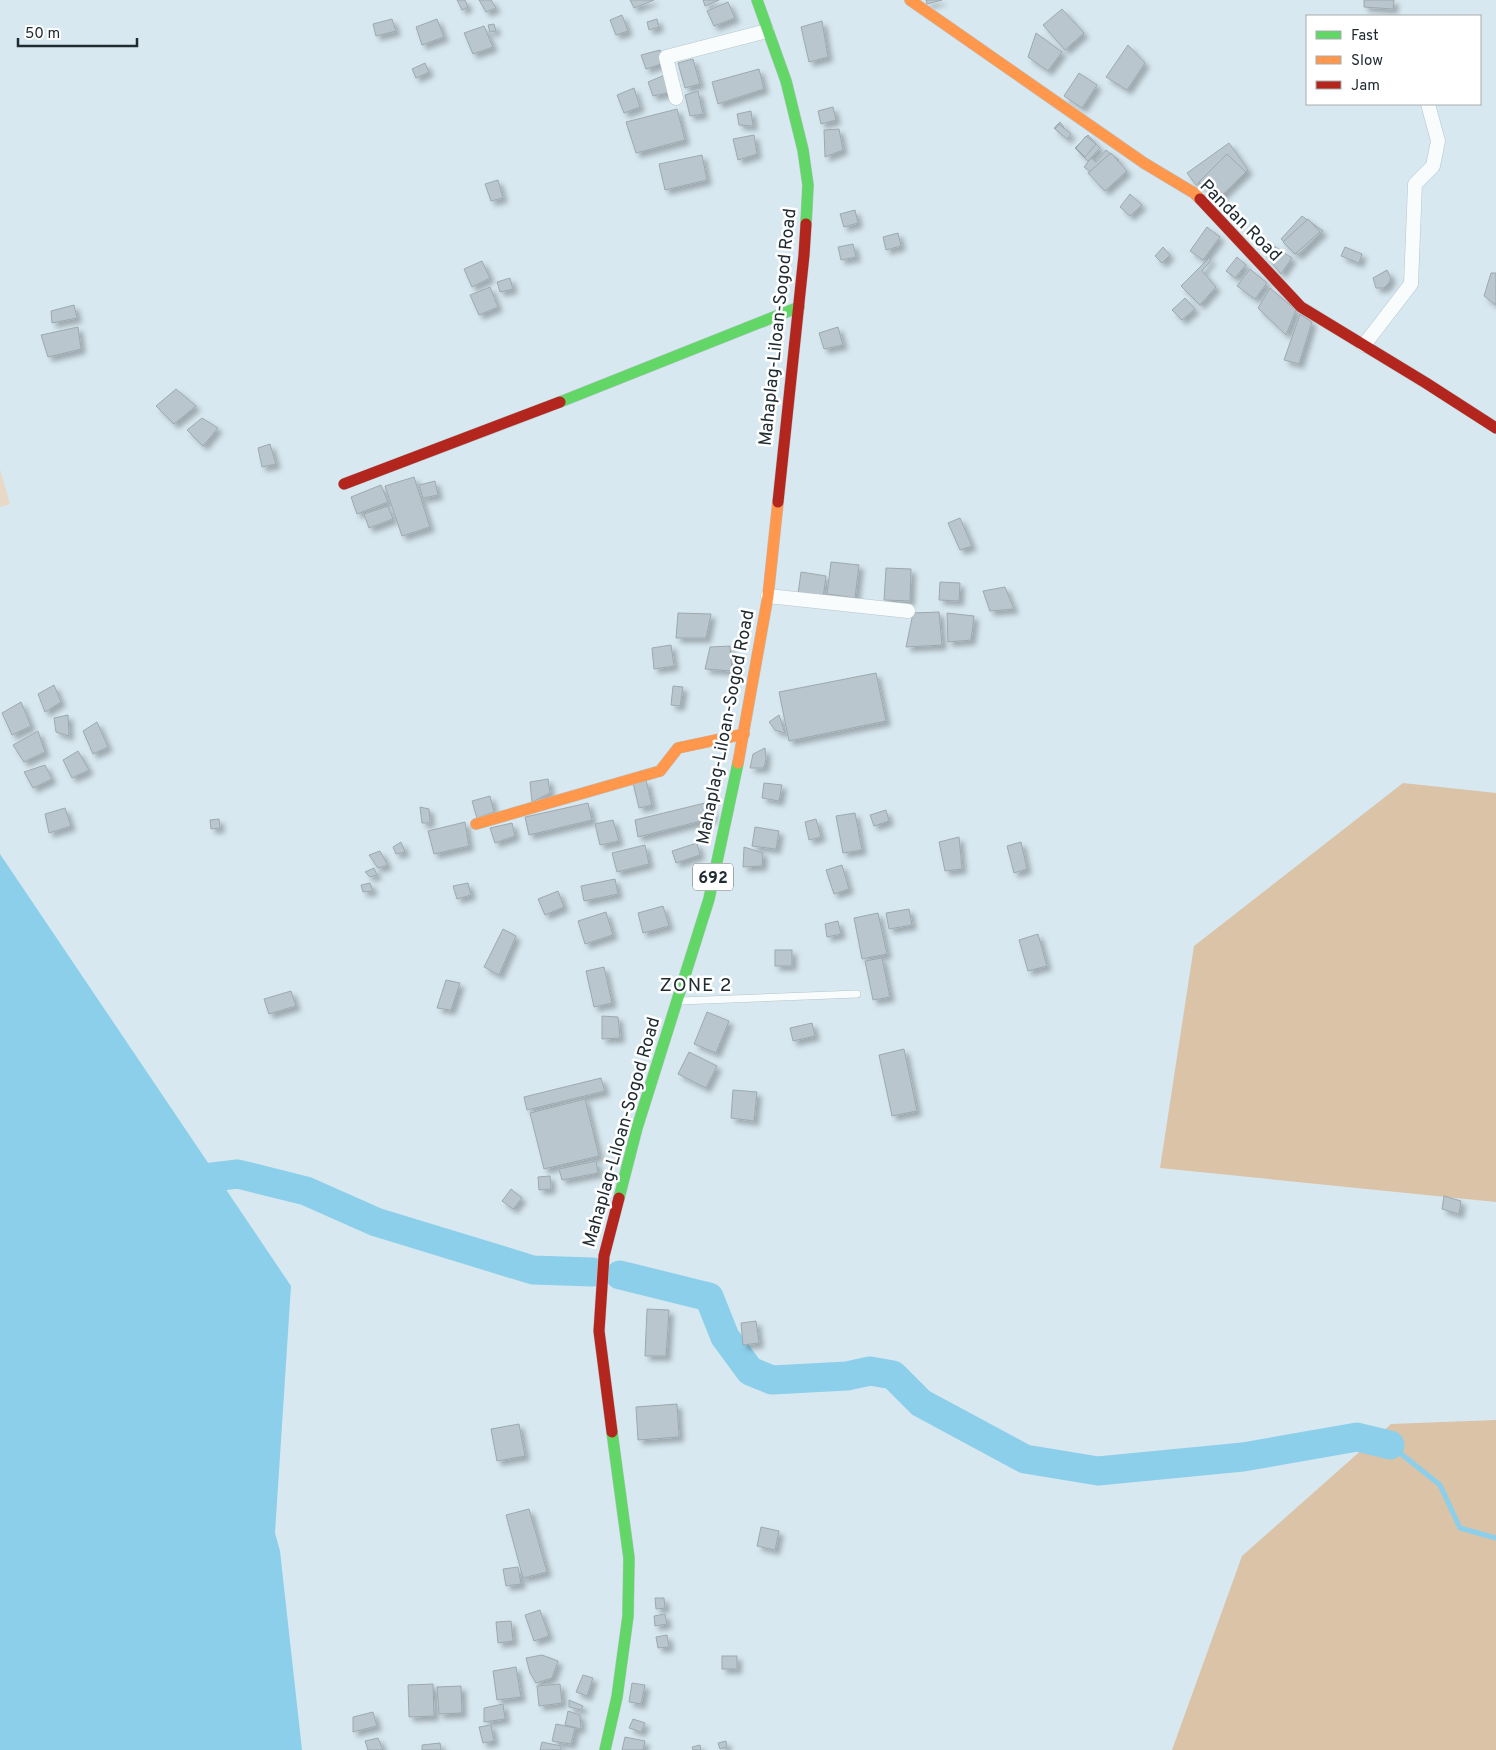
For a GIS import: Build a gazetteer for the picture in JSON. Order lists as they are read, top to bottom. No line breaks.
{"streets":{"main road":["Pandan Road","Mahaplag-Liloan-Sogod Road","692"]},"districts":["ZONE 2"],"legend":["Fast","Slow","Jam"],"scale_bar":"50 m"}
